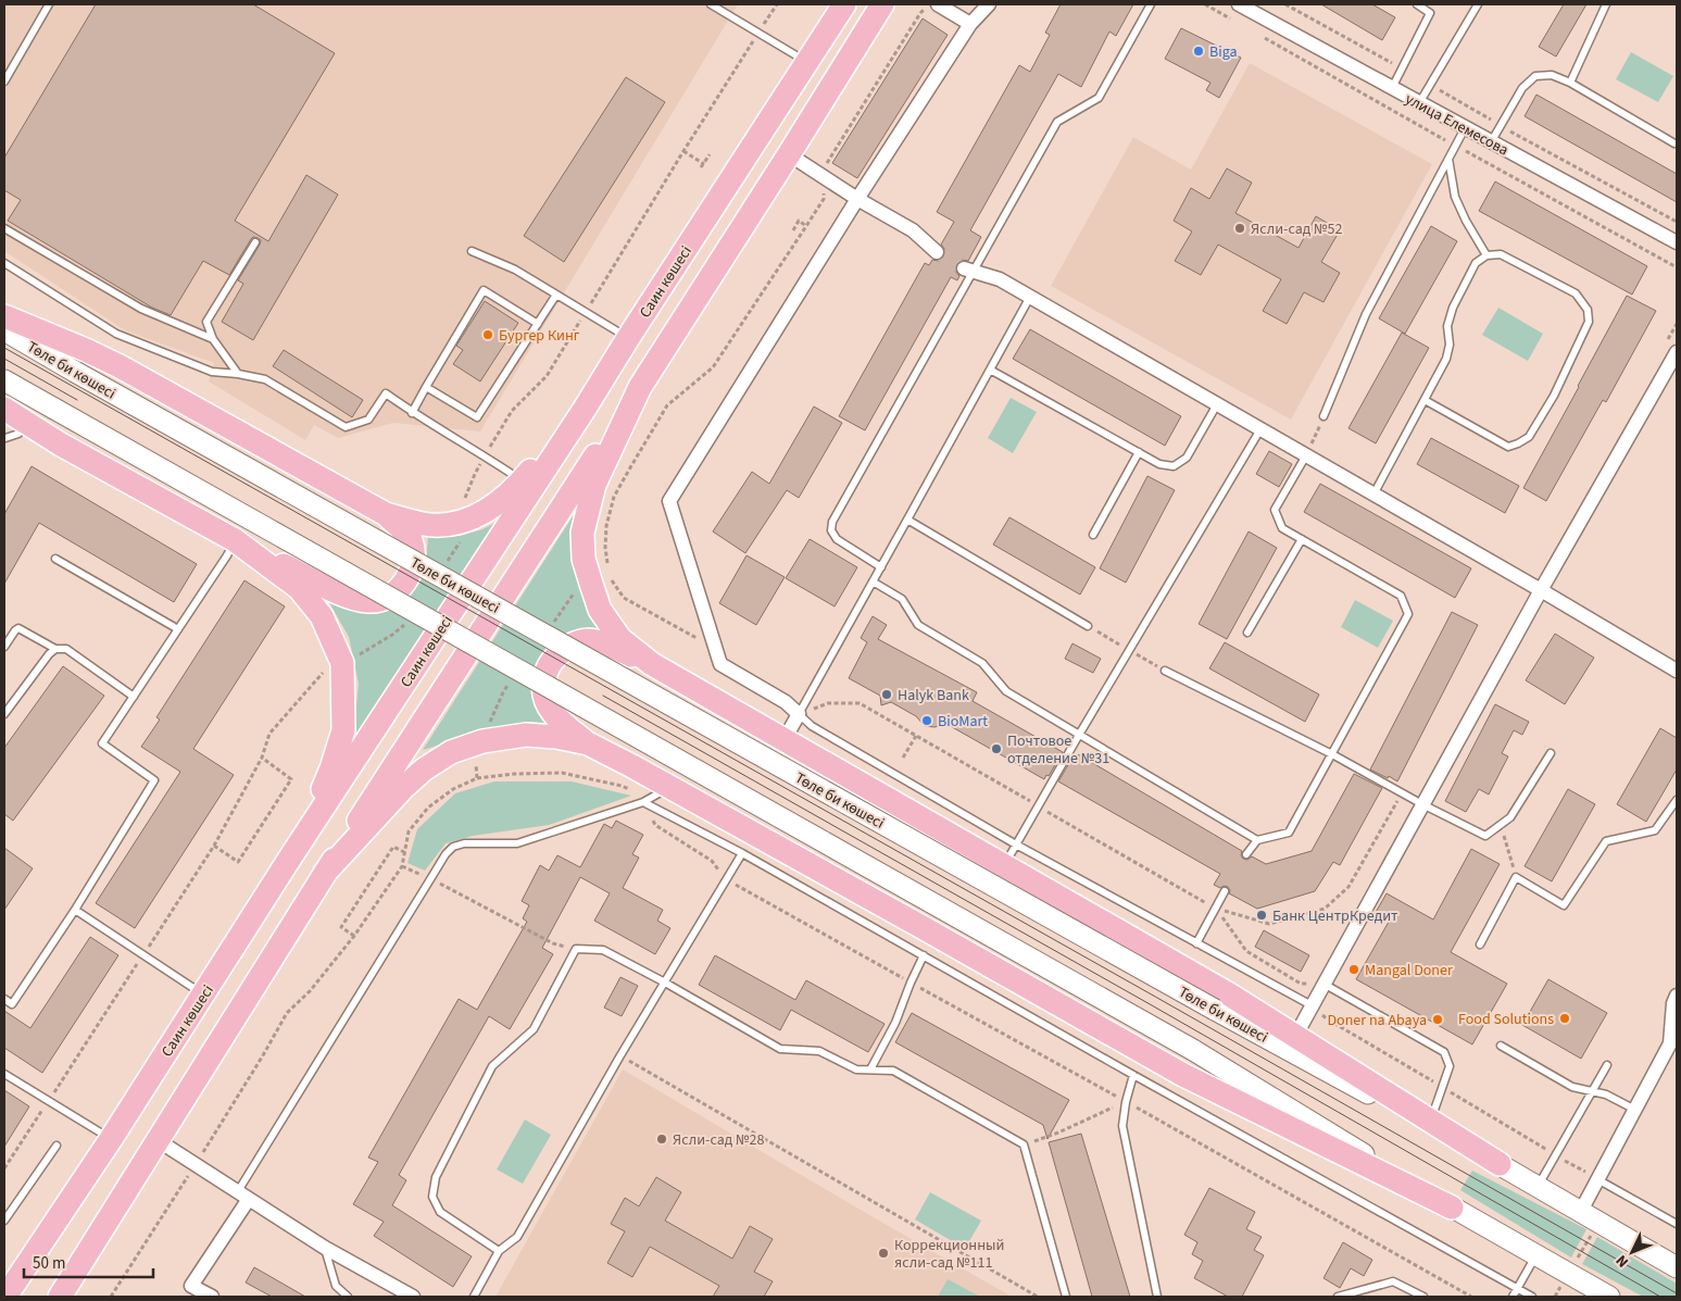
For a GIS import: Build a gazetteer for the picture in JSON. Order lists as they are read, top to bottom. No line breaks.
{"streets":{"main road":["Саин көшесі","Төле би көшесі"],"street":["улица Елемесова"]},"places":["Biga","Ясли-сад №52","Бургер Кинг","Halyk Bank","BioMart","Почтовое отделение №31","Банк ЦентрКредит","Mangal Doner","Food Solutions","Doner na Abaya","Ясли-сад №28","Коррекционный ясли-сад №111"],"scale_bar":"50 m","north":"bottom left"}
